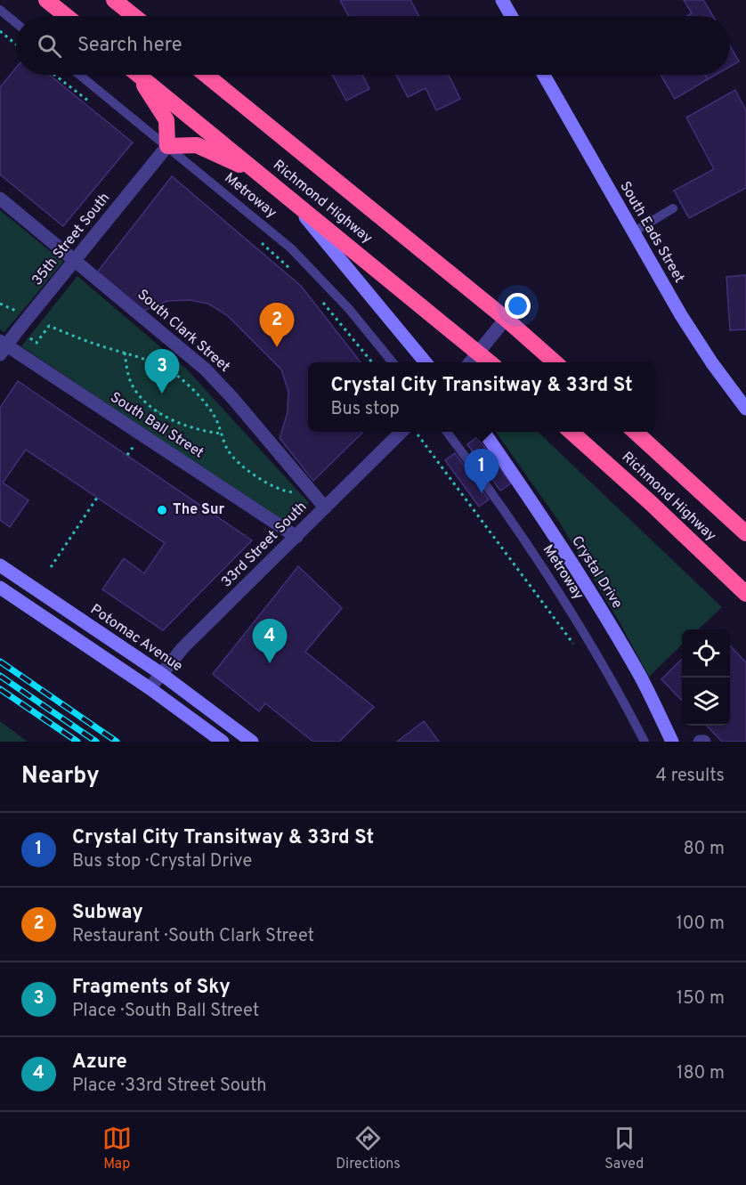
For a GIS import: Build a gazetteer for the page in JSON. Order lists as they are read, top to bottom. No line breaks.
{"streets":{"highway":["Richmond Highway"],"street":["South Eads Street","35th Street South","South Clark Street","South Ball Street","33rd Street South","Crystal Drive","Potomac Avenue"],"lane":["Metroway"]},"crossings":[["Metroway","35th Street South"],["35th Street South","South Clark Street"],["35th Street South","South Ball Street"],["South Clark Street","33rd Street South"],["South Ball Street","33rd Street South"],["33rd Street South","Potomac Avenue"]],"places":["The Sur"],"page":{"search":"Search here","pins":["2","3","1","4"],"popup":["Crystal City Transitway & 33rd St","Bus stop"],"heading":["Nearby","4 results"],"list":[{"mark":"1","name":"Crystal City Transitway & 33rd St","note":"Bus stop · Crystal Drive","value":"80 m"},{"mark":"2","name":"Subway","note":"Restaurant · South Clark Street","value":"100 m"},{"mark":"3","name":"Fragments of Sky","note":"Place · South Ball Street","value":"150 m"},{"mark":"4","name":"Azure","note":"Place · 33rd Street South","value":"180 m"}],"nav":["Map","Directions","Saved"]}}
